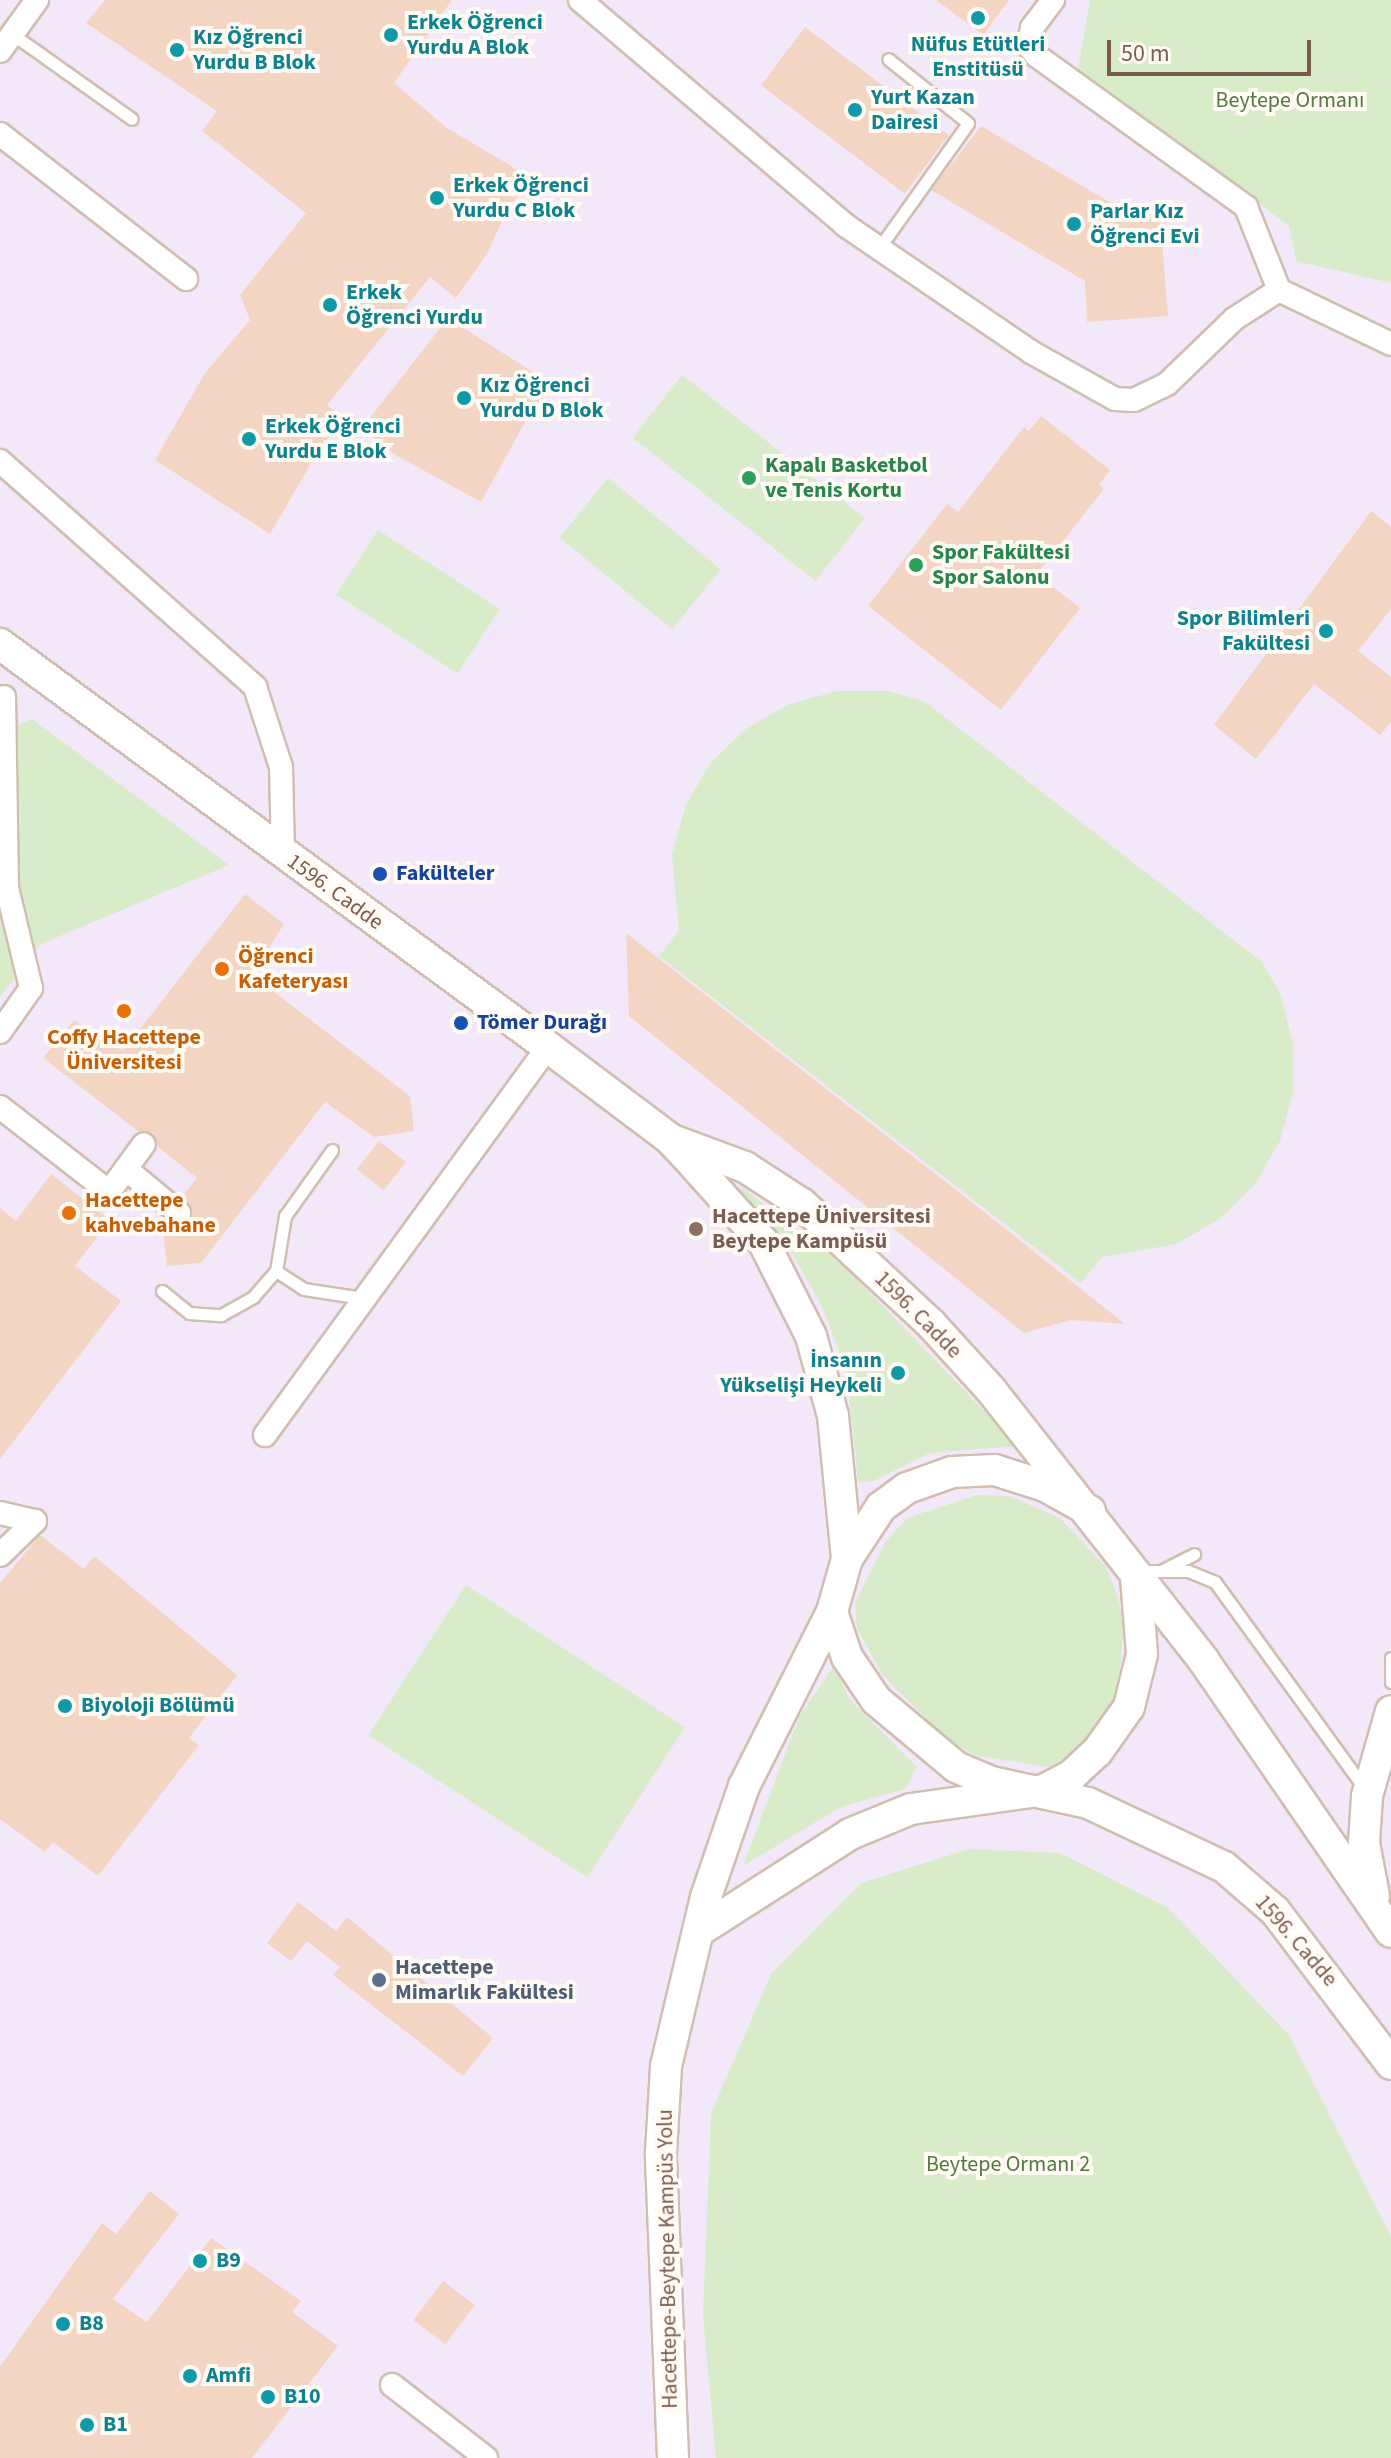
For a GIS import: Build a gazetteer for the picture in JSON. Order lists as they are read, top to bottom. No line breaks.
{"streets":{"street":["1596. Cadde","Hacettepe-Beytepe Kampüs Yolu"]},"crossings":[["1596. Cadde","Hacettepe-Beytepe Kampüs Yolu"]],"parks":["Beytepe Ormanı","Beytepe Ormanı 2"],"places":["Nüfus Etütleri Enstitüsü","Erkek Öğrenci Yurdu A Blok","Kız Öğrenci Yurdu B Blok","Yurt Kazan Dairesi","Erkek Öğrenci Yurdu C Blok","Parlar Kız Öğrenci Evi","Erkek Öğrenci Yurdu","Kız Öğrenci Yurdu D Blok","Erkek Öğrenci Yurdu E Blok","Kapalı Basketbol ve Tenis Kortu","Spor Fakültesi Spor Salonu","Spor Bilimleri Fakültesi","Fakülteler","Öğrenci Kafeteryası","Coffy Hacettepe Üniversitesi","Tömer Durağı","Hacettepe kahvebahane","Hacettepe Üniversitesi Beytepe Kampüsü","İnsanın Yükselişi Heykeli","Biyoloji Bölümü","Hacettepe Mimarlık Fakültesi","B9","B8","Amfi","B10","B1"],"scale_bar":"50 m"}
